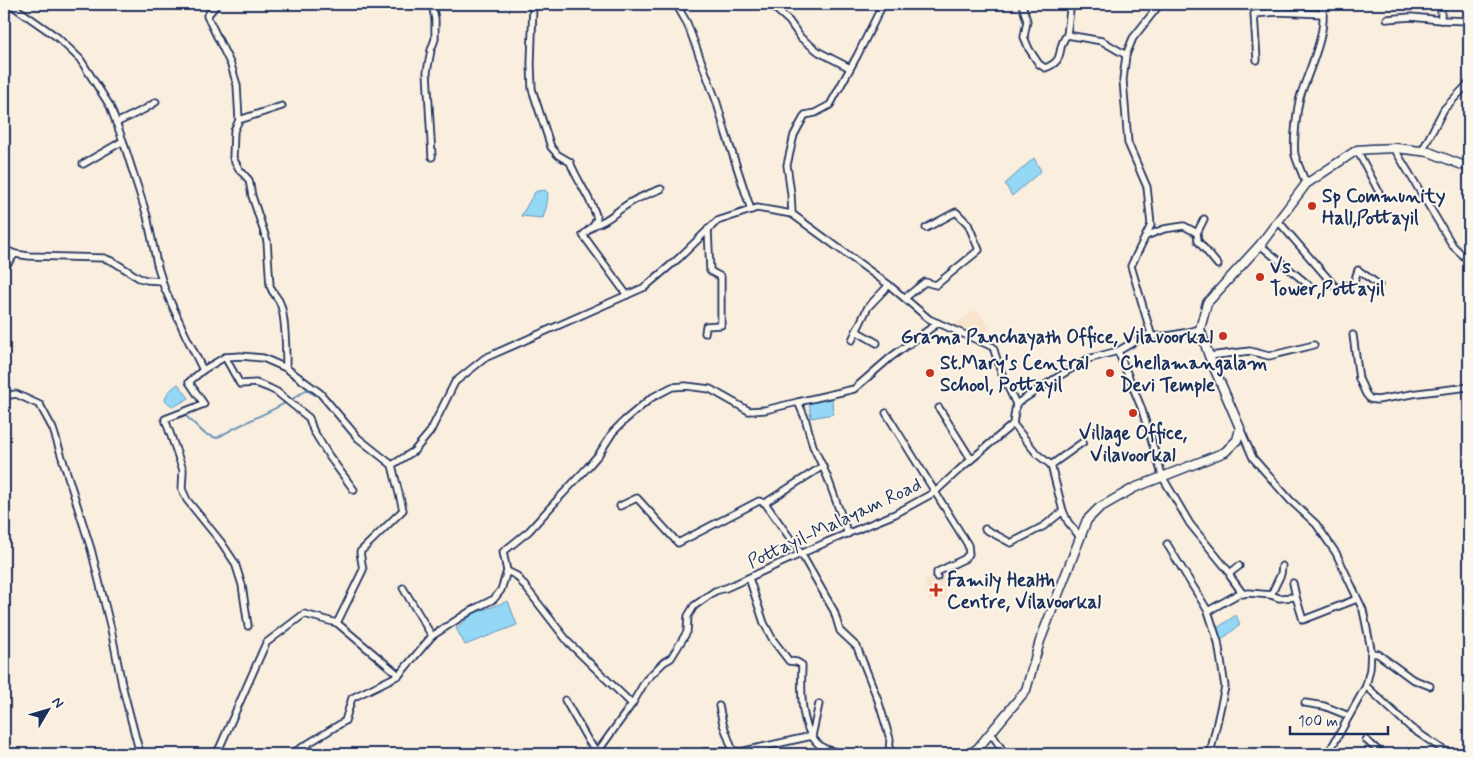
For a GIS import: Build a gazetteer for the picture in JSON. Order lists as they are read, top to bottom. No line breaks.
{"streets":{"street":["Pottayil-Malayam Road"]},"places":{"other":["Sp Community Hall,Pottayil","Vs Tower,Pottayil","Grama Panchayath Office, Vilavoorkal","St.Mary's Central School, Pottayil","Chellamangalam Devi Temple","Village Office, Vilavoorkal"],"health":["Family Health Centre, Vilavoorkal"]},"scale_bar":"100 m","north":"top right"}
